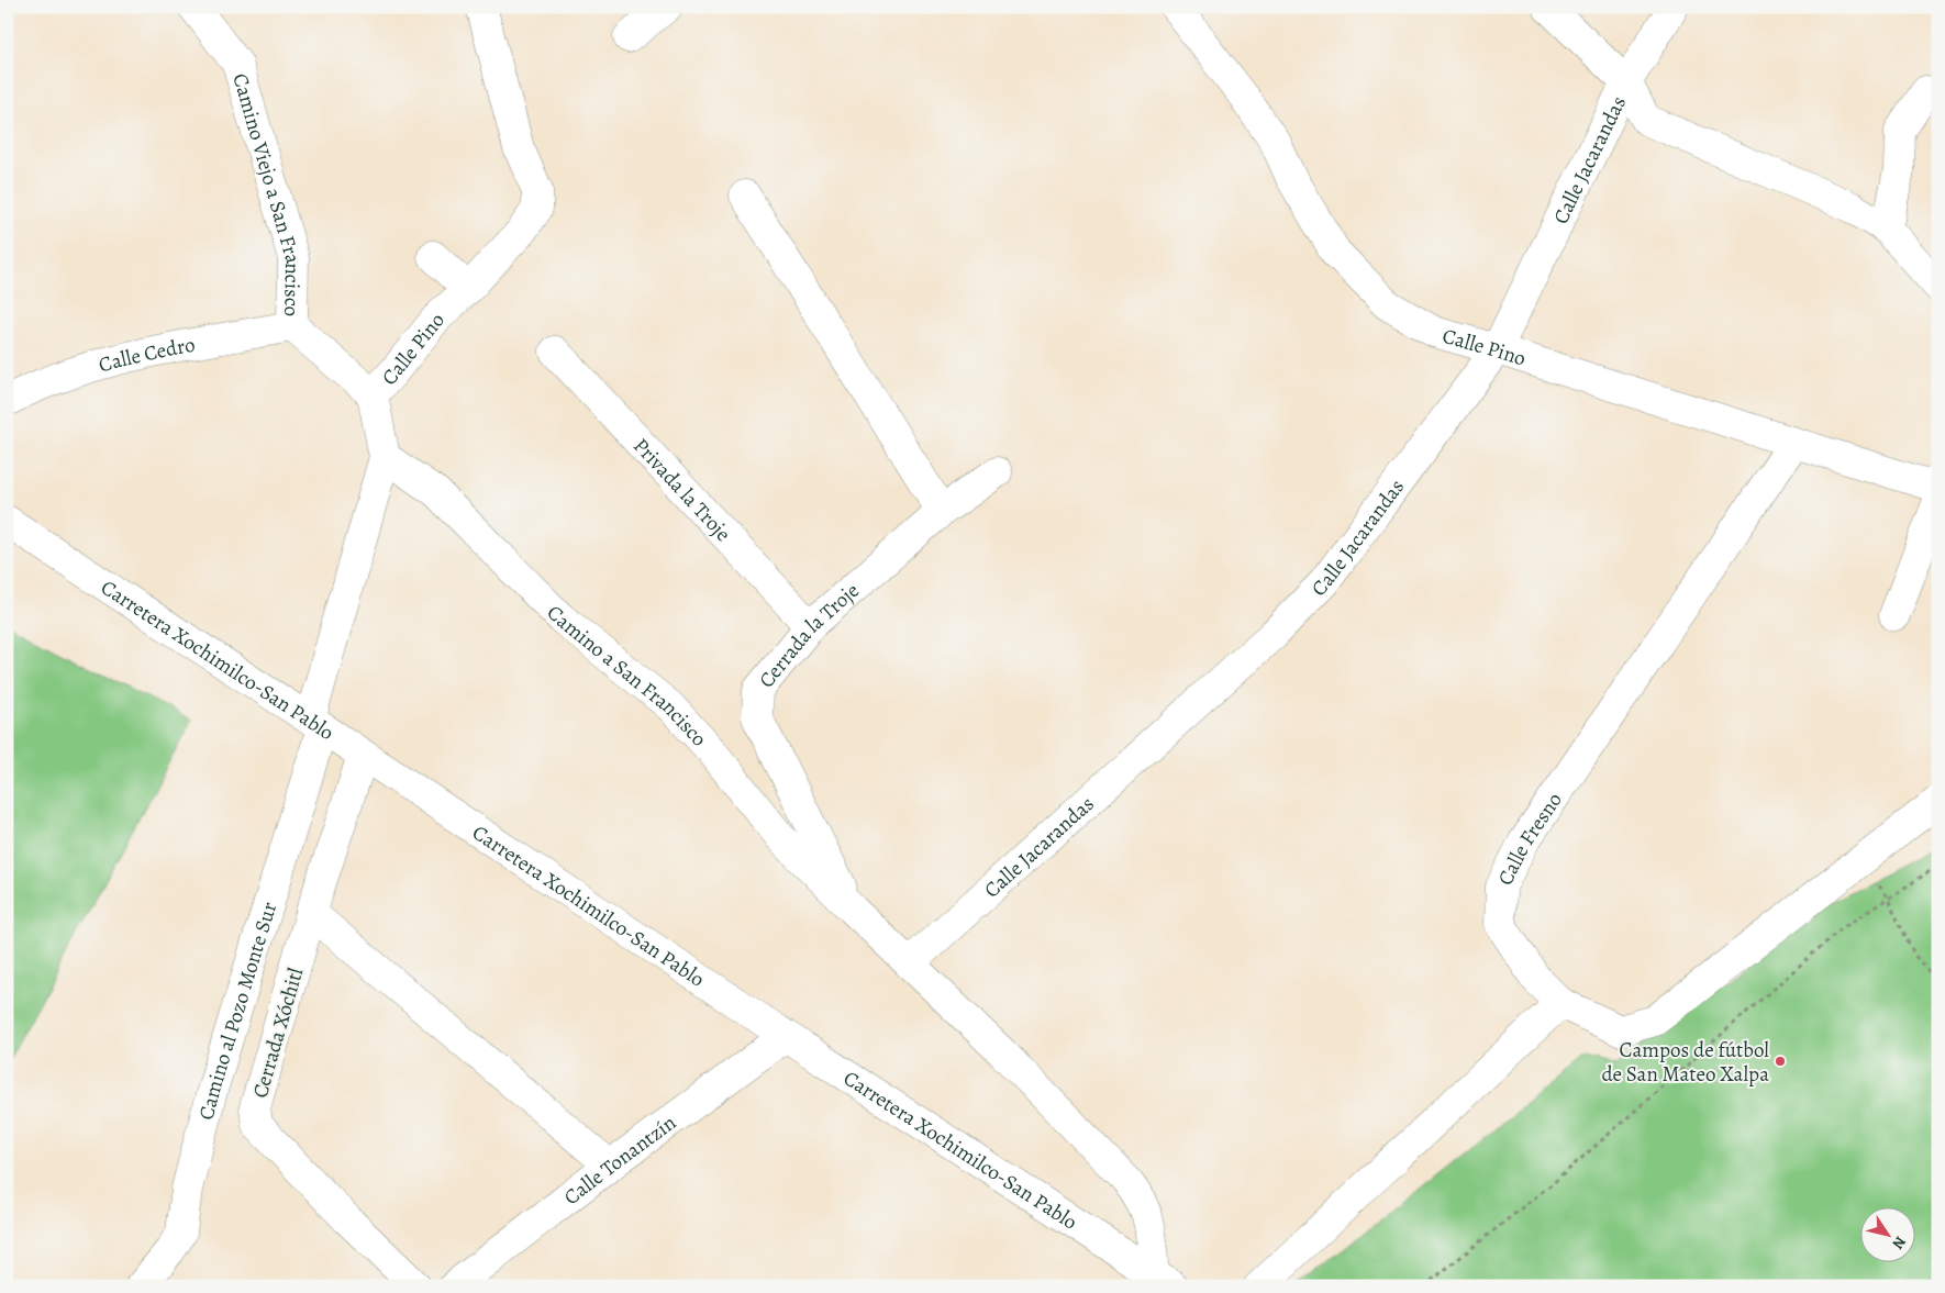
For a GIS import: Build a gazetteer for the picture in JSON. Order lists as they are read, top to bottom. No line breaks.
{"streets":{"street":["Calle Jacarandas","Camino Viejo a San Francisco","Calle Pino","Calle Cedro","Privada la Troje","Cerrada la Troje","Carretera Xochimilco-San Pablo","Camino a San Francisco","Calle Fresno","Camino al Pozo Monte Sur","Cerrada Xóchitl","Calle Tonantzín"]},"crossings":[["Calle Jacarandas","Calle Pino"],["Calle Jacarandas","Camino a San Francisco"],["Camino Viejo a San Francisco","Calle Pino"],["Camino Viejo a San Francisco","Calle Cedro"],["Calle Pino","Carretera Xochimilco-San Pablo"],["Calle Pino","Camino a San Francisco"],["Calle Pino","Calle Fresno"],["Calle Pino","Camino al Pozo Monte Sur"],["Privada la Troje","Cerrada la Troje"],["Cerrada la Troje","Camino a San Francisco"],["Carretera Xochimilco-San Pablo","Camino a San Francisco"],["Carretera Xochimilco-San Pablo","Camino al Pozo Monte Sur"],["Carretera Xochimilco-San Pablo","Cerrada Xóchitl"],["Carretera Xochimilco-San Pablo","Calle Tonantzín"]],"places":["Campos de fútbol de San Mateo Xalpa"],"north":"bottom right"}
